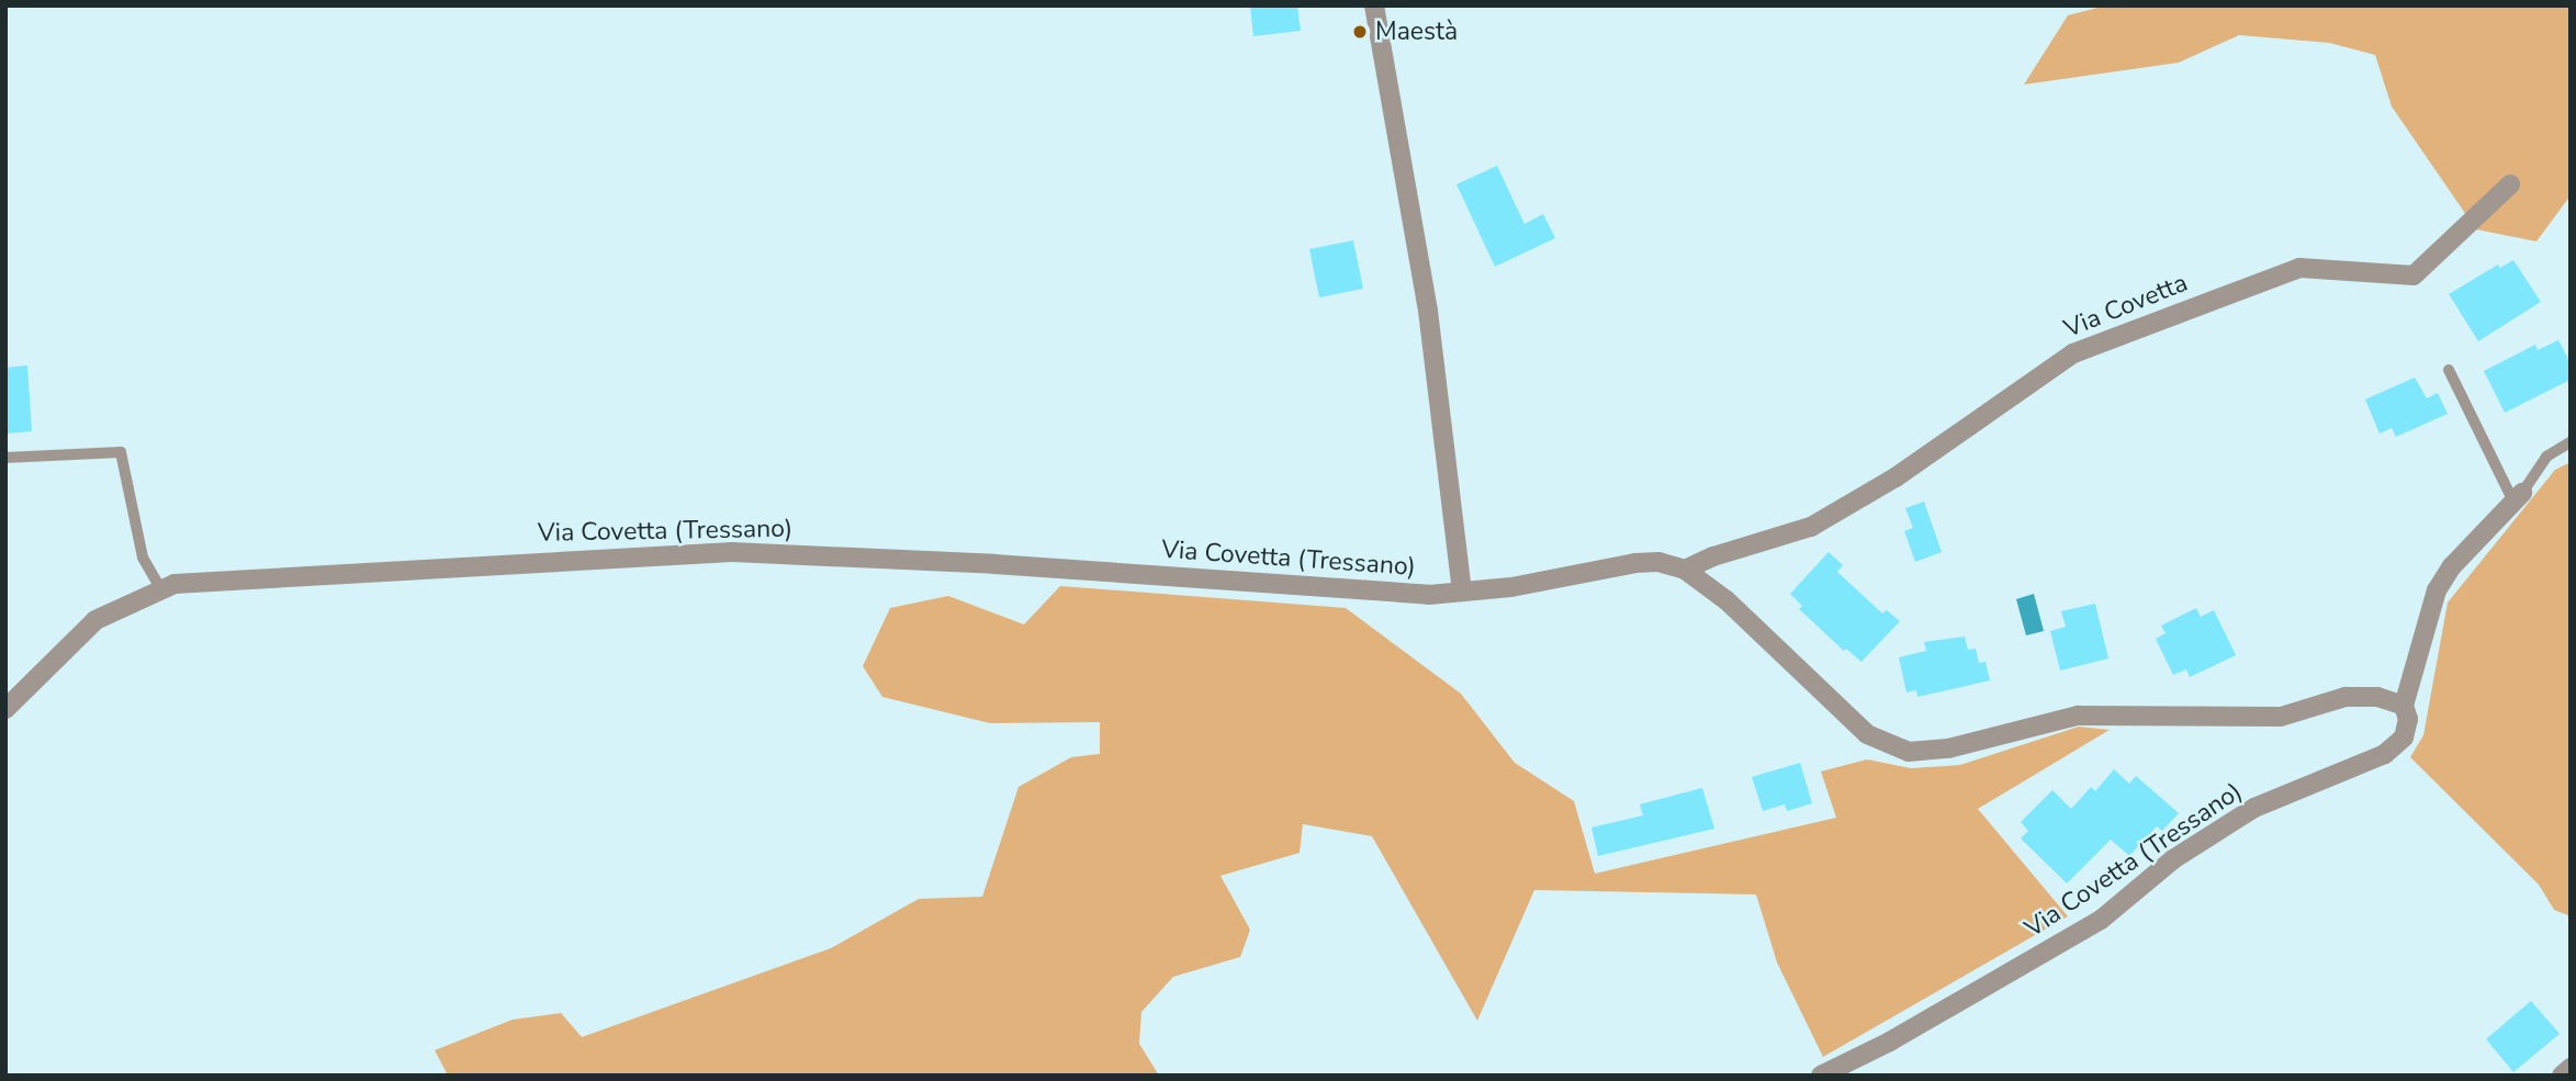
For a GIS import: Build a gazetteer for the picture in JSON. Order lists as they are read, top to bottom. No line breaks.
{"streets":{"street":["Via Covetta","Via Covetta (Tressano)"]},"crossings":[["Via Covetta","Via Covetta (Tressano)"]],"places":["Maestà"]}
